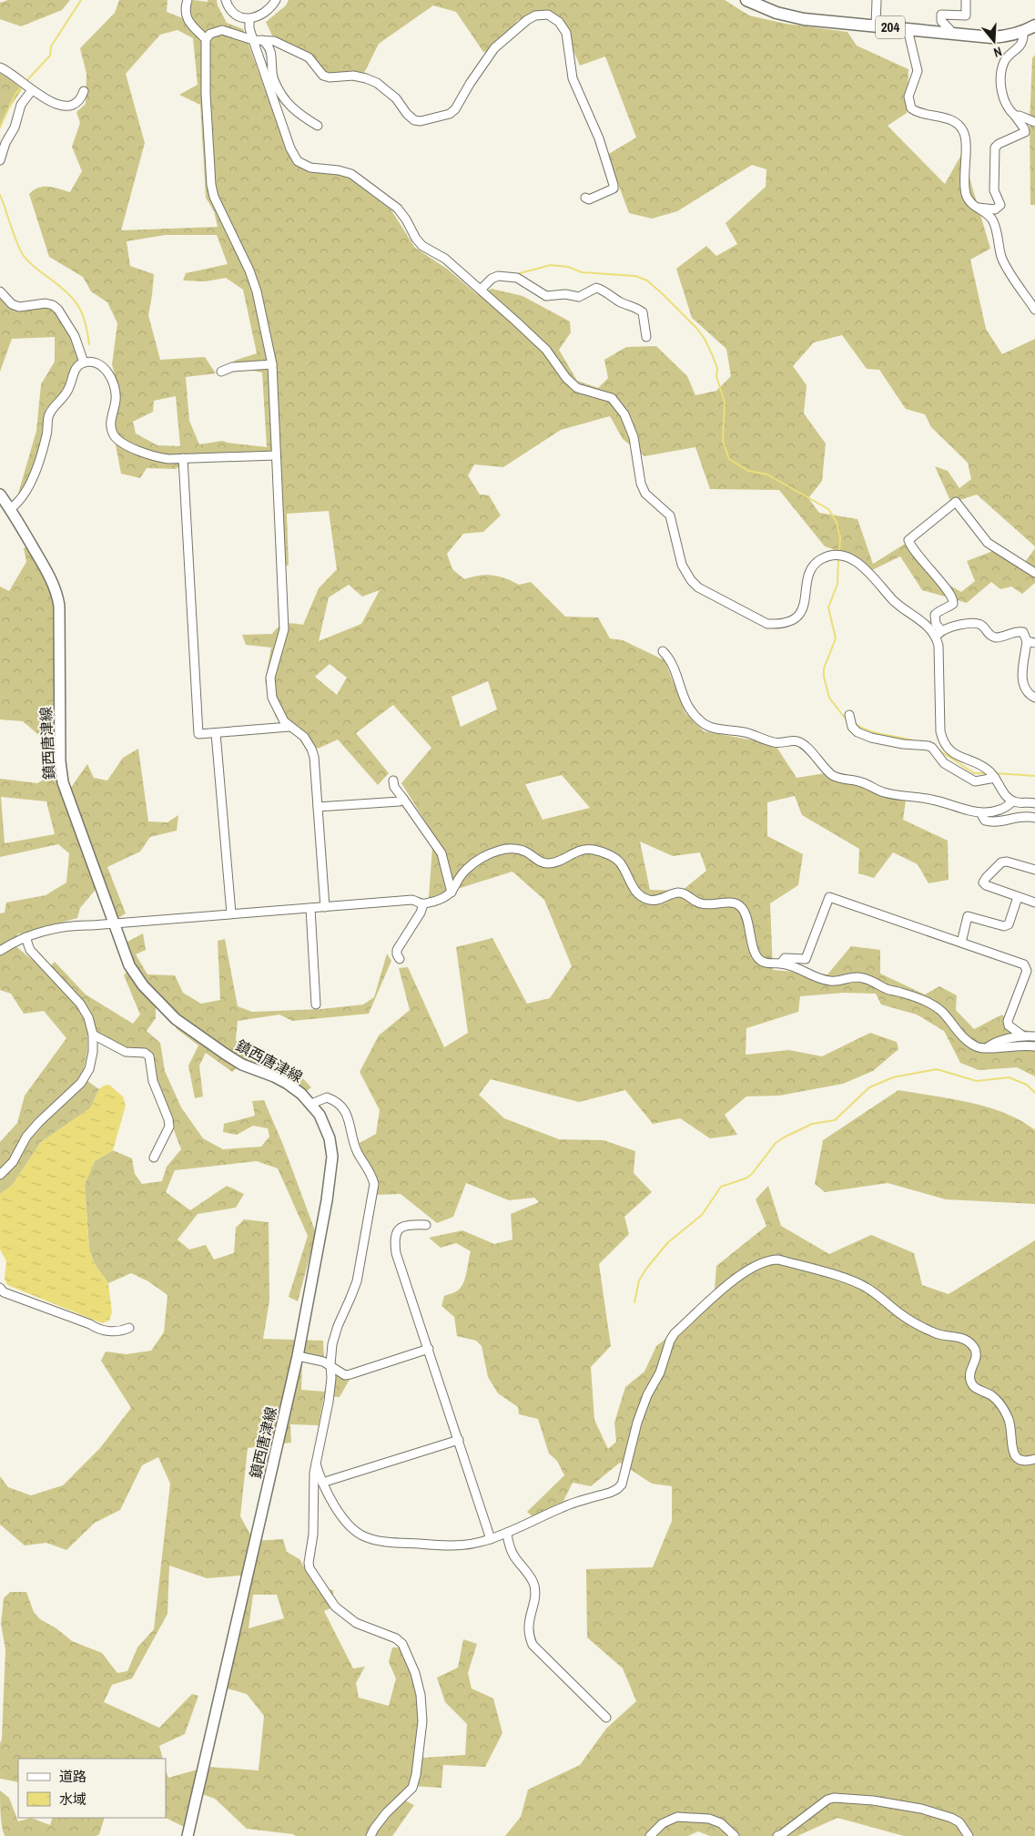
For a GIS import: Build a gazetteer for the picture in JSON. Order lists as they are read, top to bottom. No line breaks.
{"streets":{"highway":["204"],"main road":["鎮西唐津線"]},"legend":["道路","水域"],"north":"bottom"}
